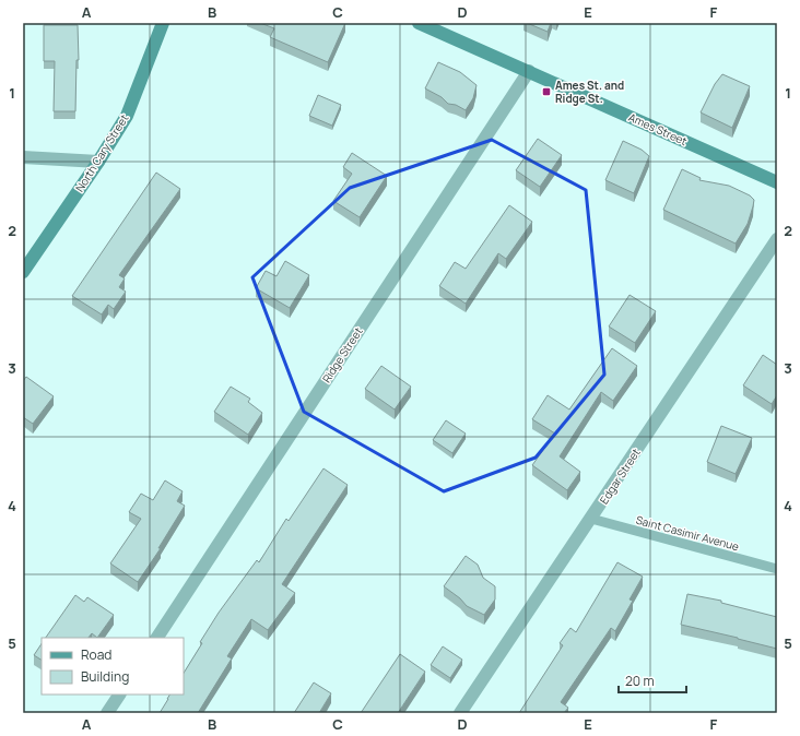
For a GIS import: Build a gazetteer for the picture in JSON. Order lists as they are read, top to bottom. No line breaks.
{"streets":{"street":["Ames Street","North Cary Street","Ridge Street","Edgar Street"],"lane":["Saint Casimir Avenue"]},"crossings":[["Ames Street","Ridge Street"],["Edgar Street","Saint Casimir Avenue"]],"places":{"transit":["Ames St. and Ridge St."]},"legend":["Road","Building"],"scale_bar":"20 m","grid":{"columns":["A","B","C","D","E","F"],"rows":["1","2","3","4","5"]}}
